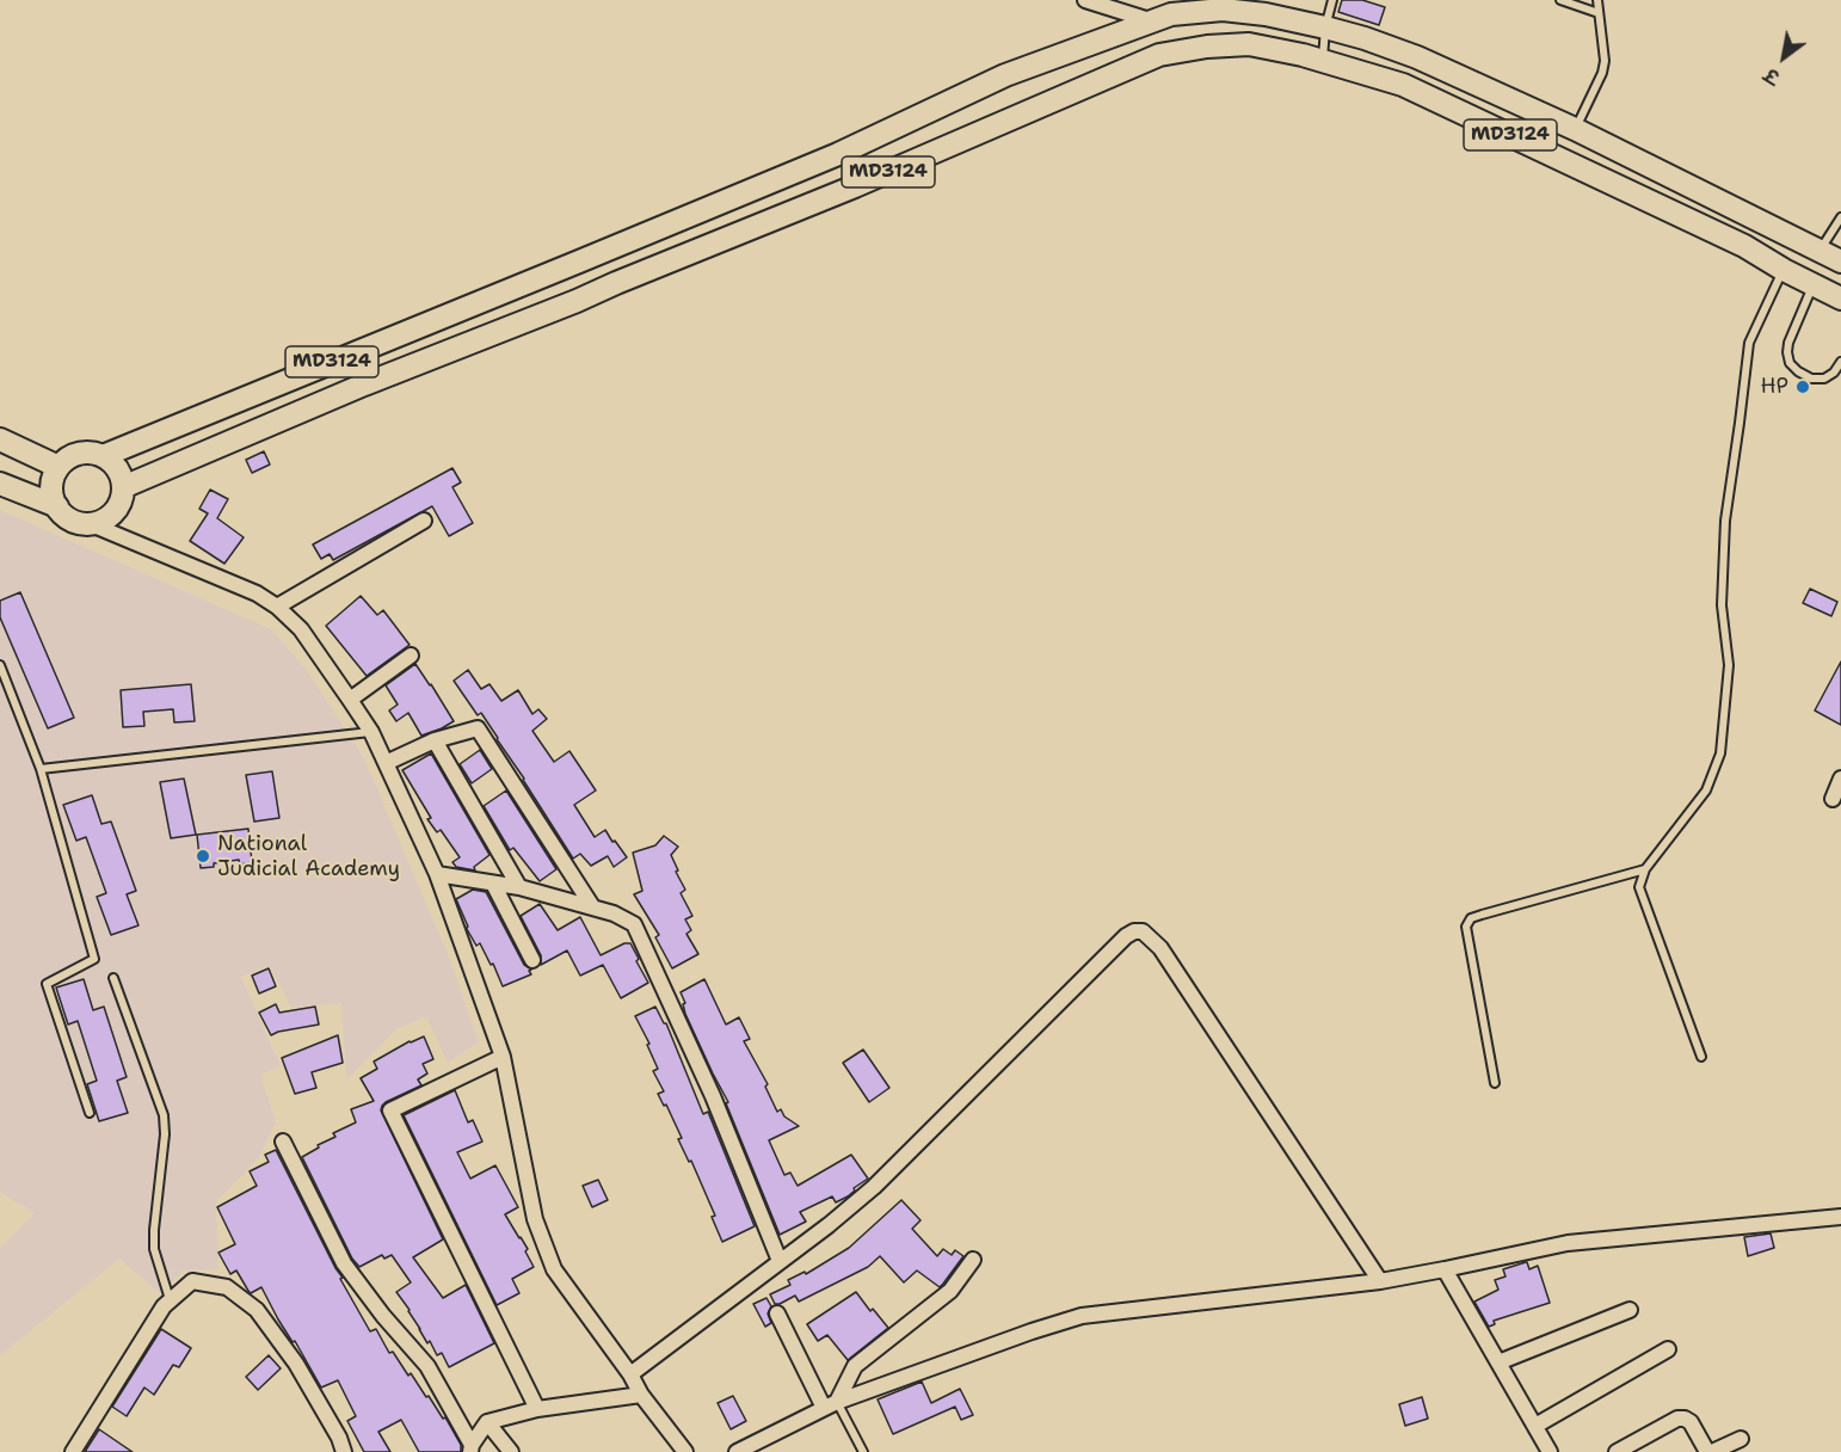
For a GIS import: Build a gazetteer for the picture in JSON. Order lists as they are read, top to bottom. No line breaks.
{"streets":{"main road":["MD3124"]},"places":["HP","National Judicial Academy"],"north":"bottom left"}
